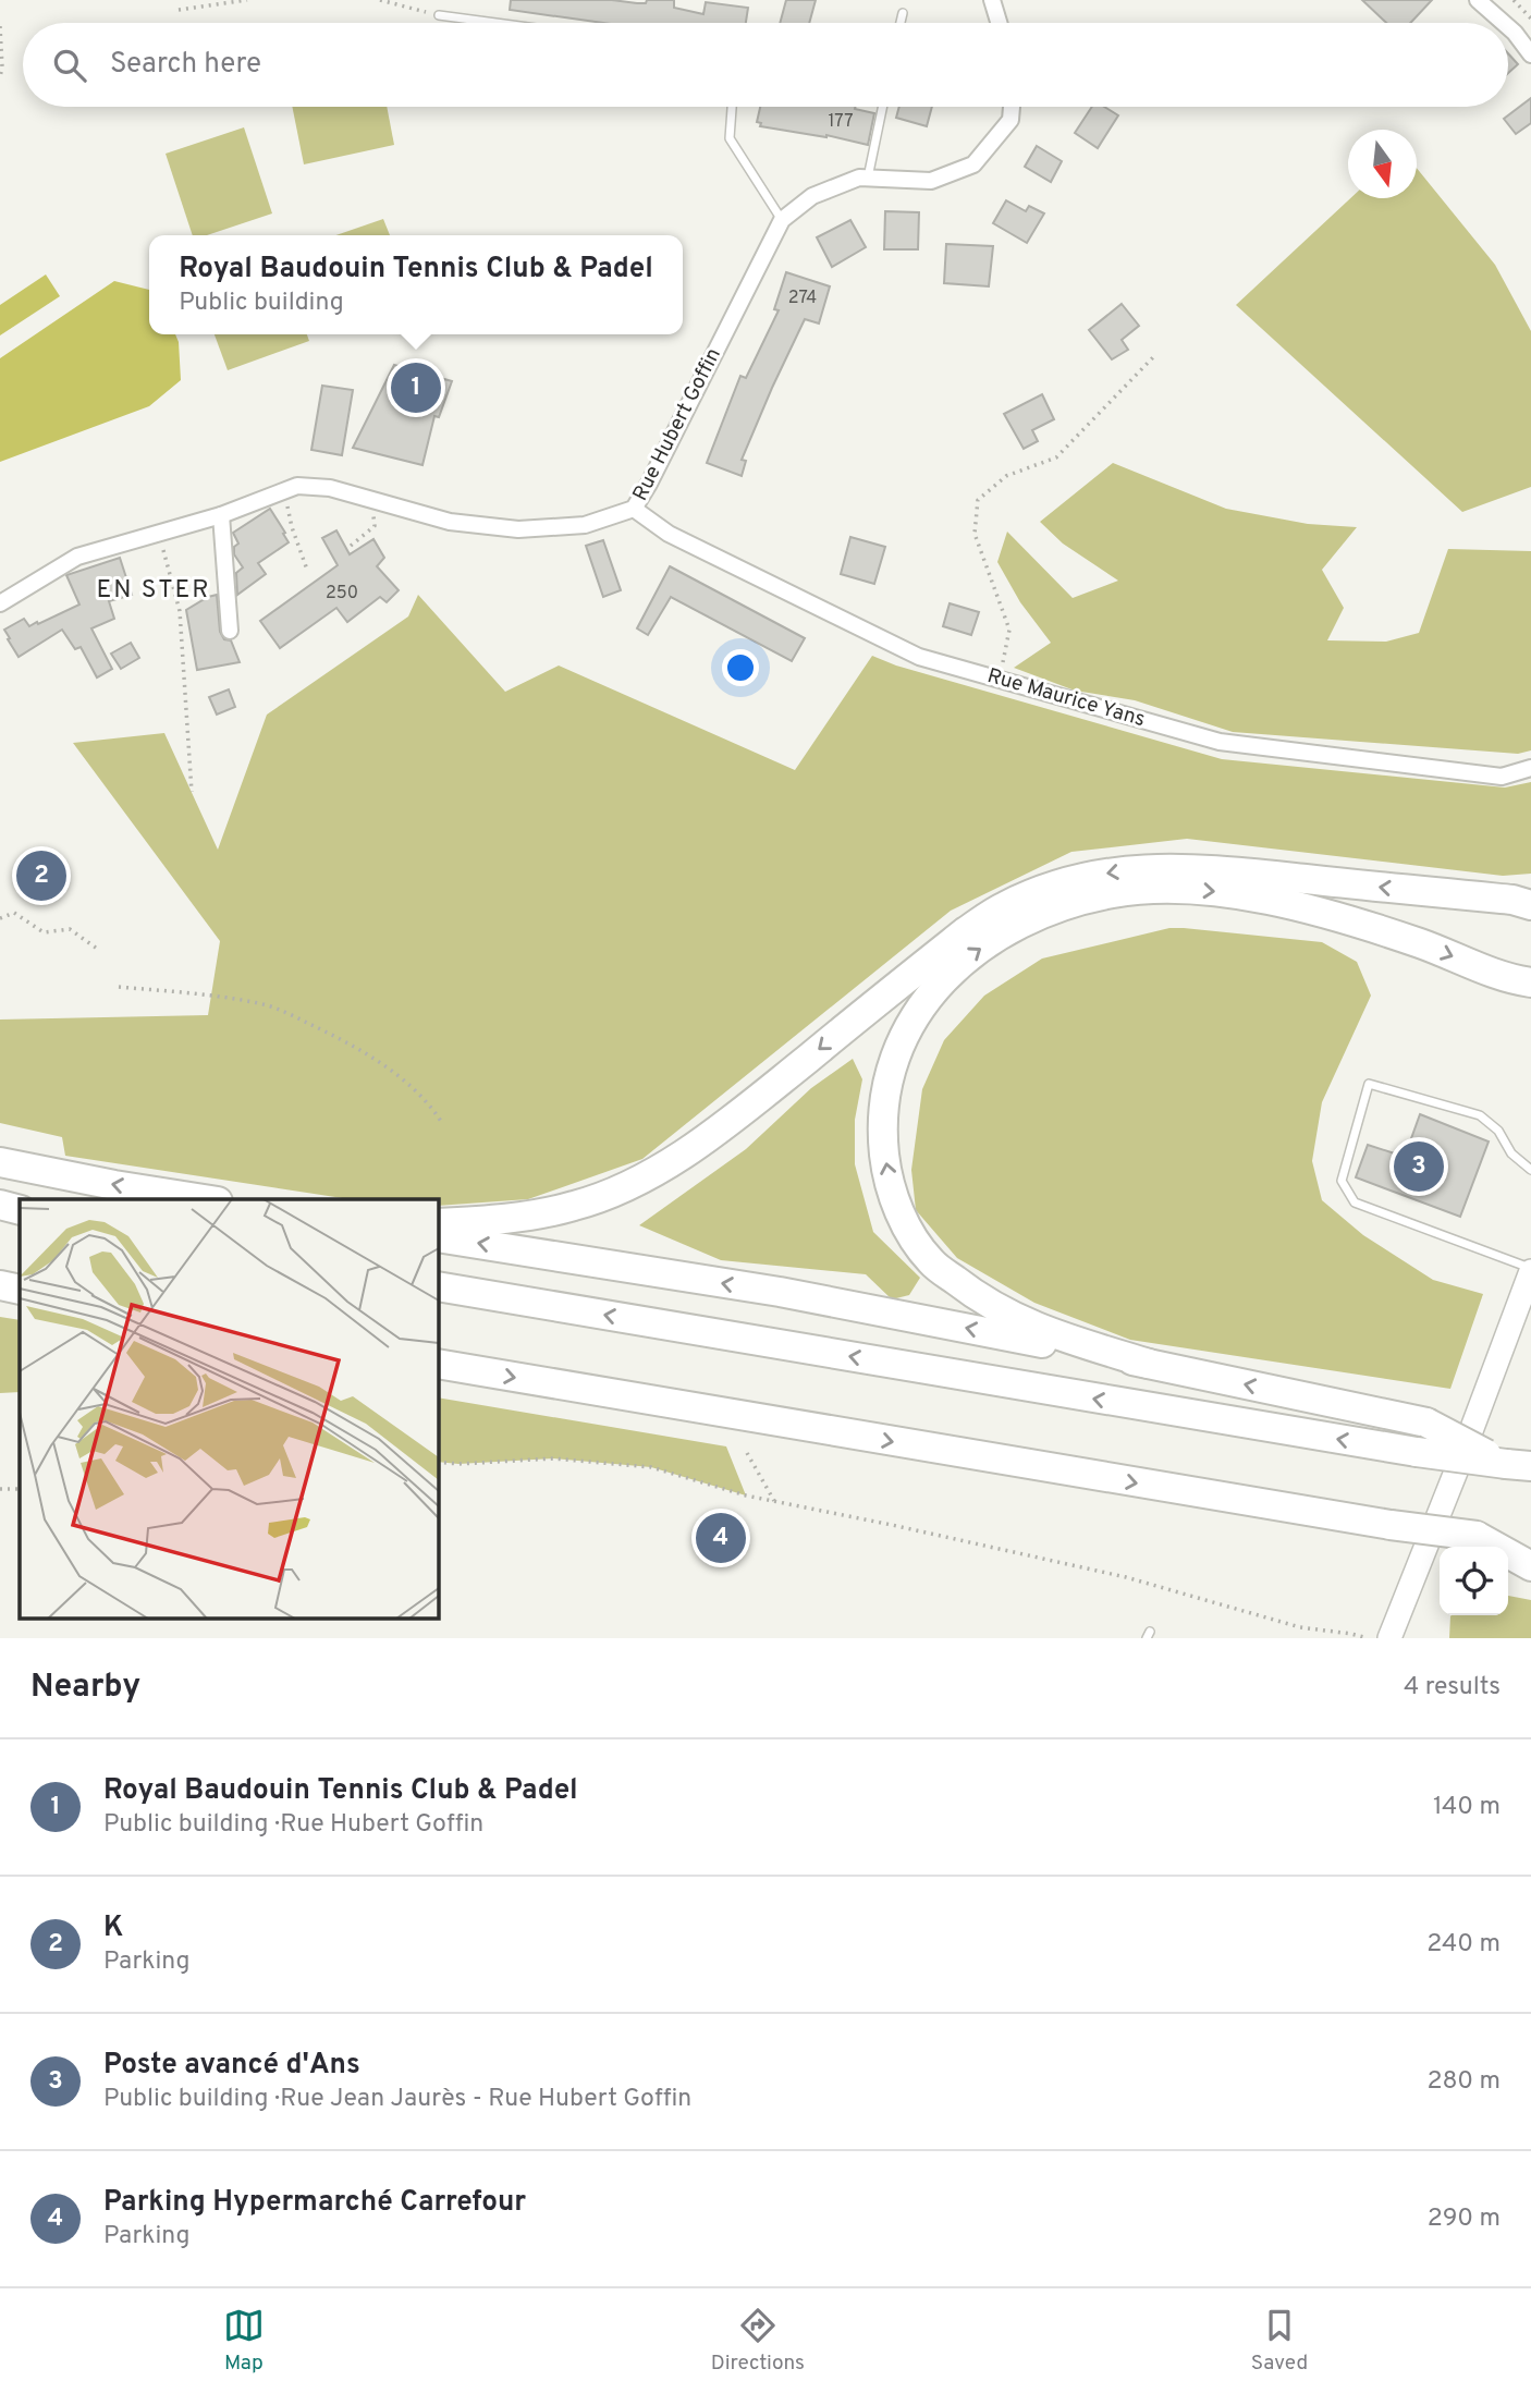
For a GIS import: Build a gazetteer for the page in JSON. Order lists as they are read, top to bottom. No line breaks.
{"streets":{"street":["Rue Hubert Goffin","Rue Maurice Yans"]},"crossings":[["Rue Hubert Goffin","Rue Maurice Yans"]],"districts":["EN STER"],"house_numbers":["177","274","250"],"north":"bottom","page":{"search":"Search here","popup":["Royal Baudouin Tennis Club & Padel","Public building"],"pins":["1","2","3","4"],"heading":["Nearby","4 results"],"list":[{"mark":"1","name":"Royal Baudouin Tennis Club & Padel","note":"Public building · Rue Hubert Goffin","value":"140 m"},{"mark":"2","name":"K","note":"Parking","value":"240 m"},{"mark":"3","name":"Poste avancé d'Ans","note":"Public building · Rue Jean Jaurès - Rue Hubert Goffin","value":"280 m"},{"mark":"4","name":"Parking Hypermarché Carrefour","note":"Parking","value":"290 m"}],"nav":["Map","Directions","Saved"]}}
